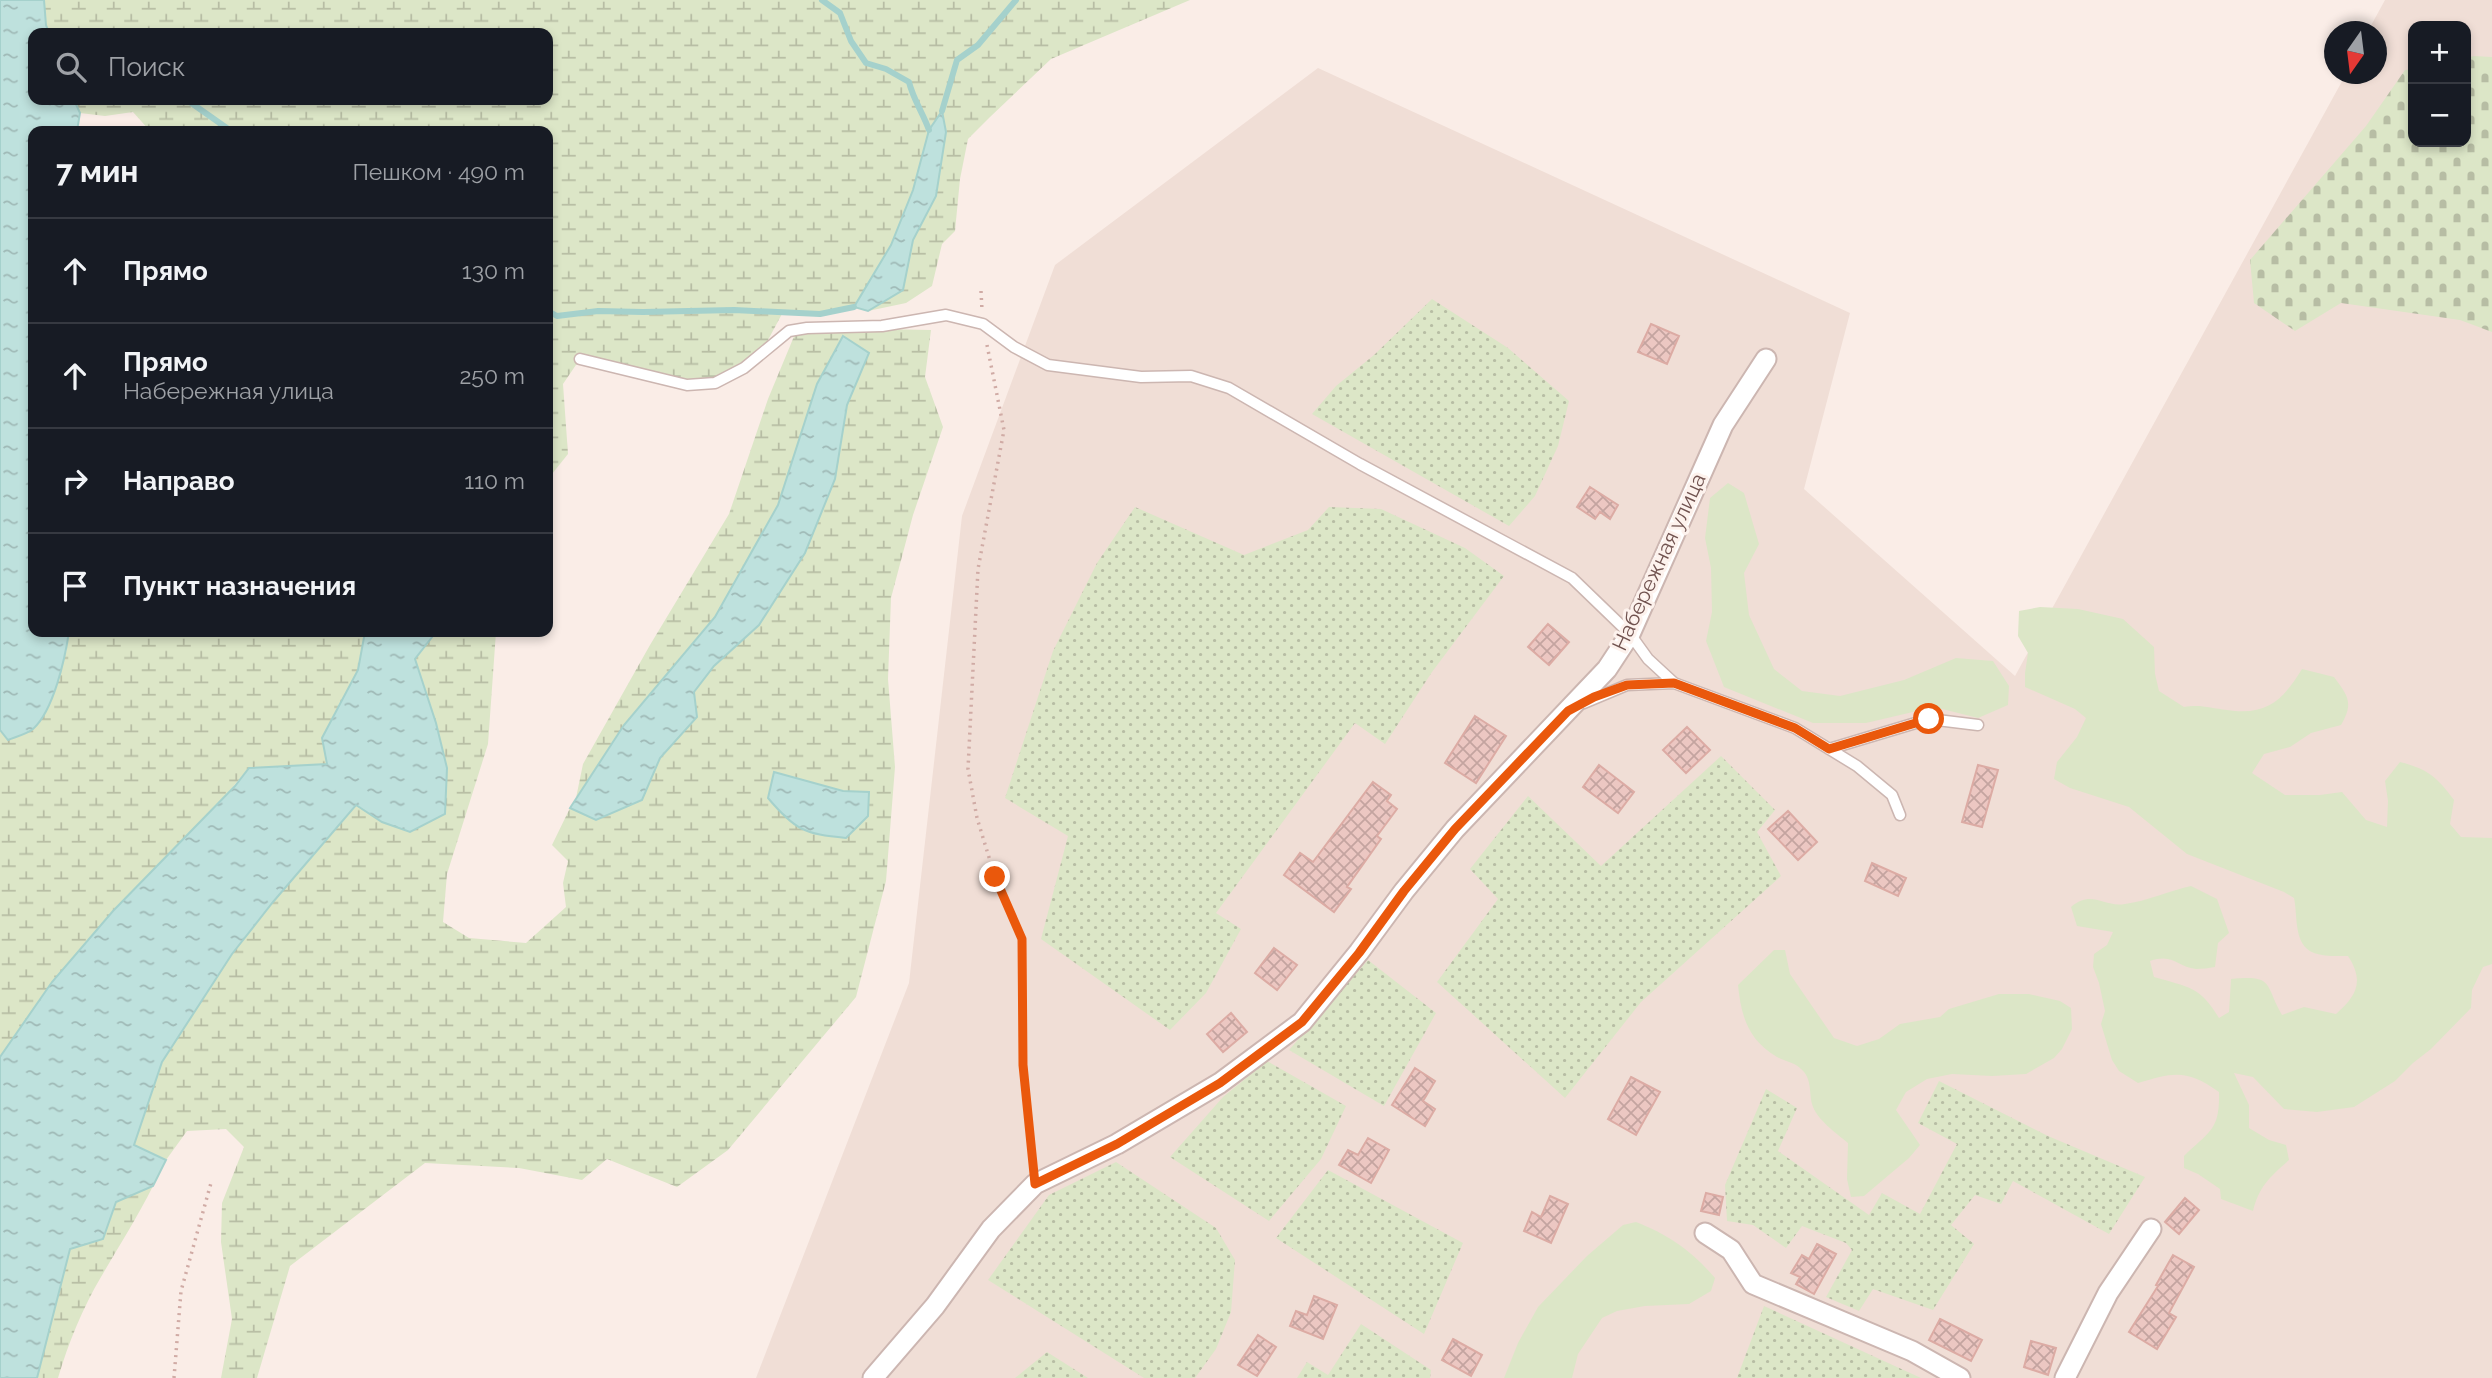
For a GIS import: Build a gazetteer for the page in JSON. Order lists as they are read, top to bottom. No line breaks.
{"streets":{"street":["Набережная улица"]},"north":"bottom","page":{"map_buttons":["+","−"],"search":"Поиск","heading":["7 мин","Пешком · 490 m"],"list":[["Прямо","130 m"],["Прямо","Набережная улица","250 m"],["Направо","110 m"],"Пункт назначения"]}}
